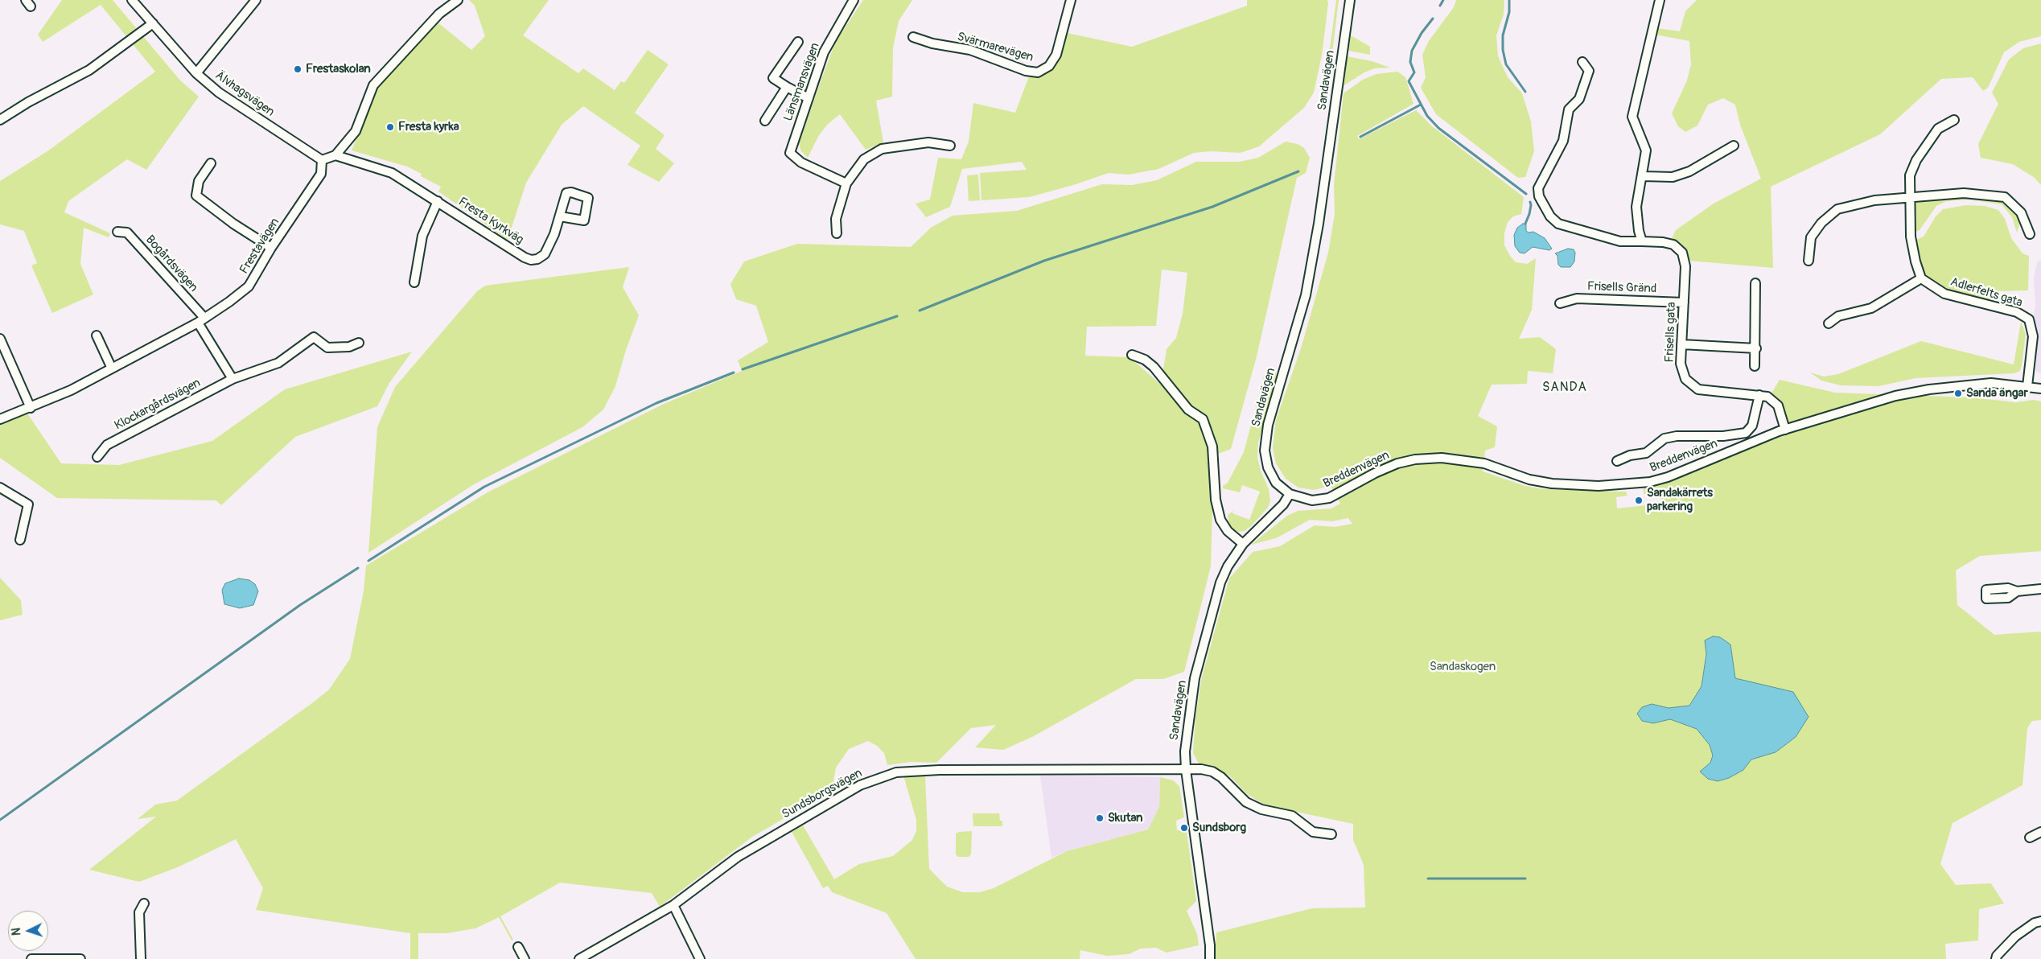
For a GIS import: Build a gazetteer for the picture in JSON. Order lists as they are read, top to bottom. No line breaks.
{"streets":{"street":["Svärmarevägen","Sandavägen","Länsmansvägen","Älvhagsvägen","Fresta Kyrkväg","Frestavägen","Bogårdsvägen","Frisells Gränd","Adlerfelts gata","Frisells gata","Klockargårdsvägen","Breddenvägen","Sundsborgsvägen"]},"crossings":[["Sandavägen","Breddenvägen"],["Sandavägen","Sundsborgsvägen"],["Älvhagsvägen","Frestavägen"],["Frestavägen","Bogårdsvägen"],["Frisells Gränd","Frisells gata"],["Adlerfelts gata","Breddenvägen"],["Frisells gata","Breddenvägen"]],"districts":["SANDA"],"parks":["Sandaskogen"],"places":["Frestaskolan","Fresta kyrka","Sanda ängar","Sandakärrets parkering","Skutan","Sundsborg"],"north":"left"}
